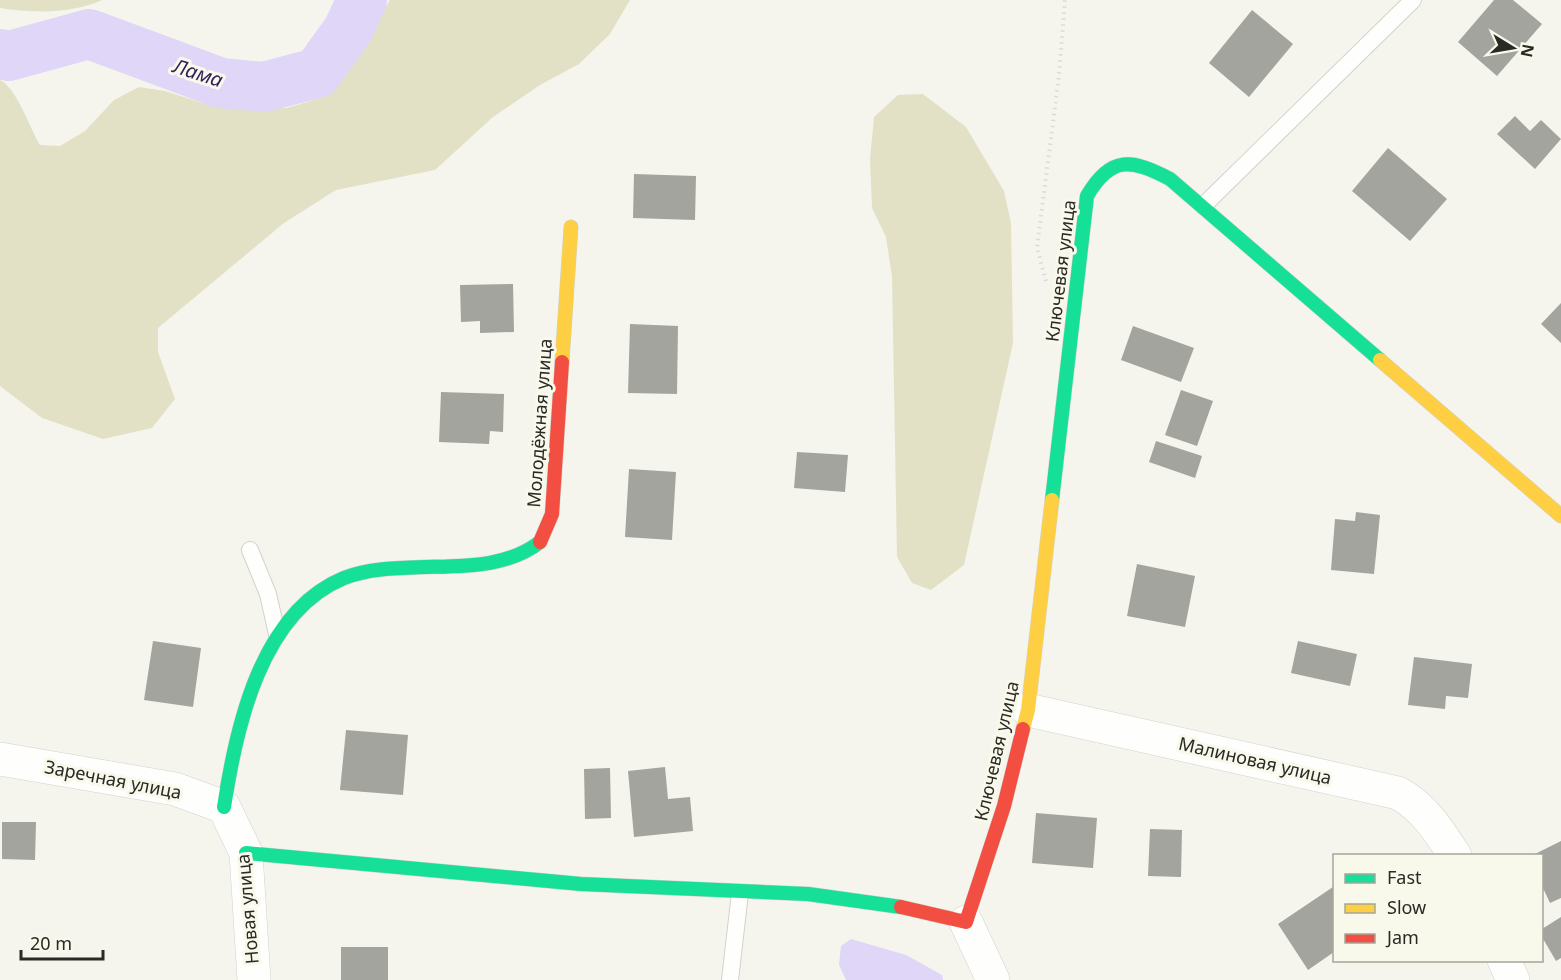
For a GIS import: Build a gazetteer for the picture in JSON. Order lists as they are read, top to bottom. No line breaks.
{"streets":{"street":["Ключевая улица","Молодёжная улица","Малиновая улица","Заречная улица","Новая улица"]},"crossings":[["Ключевая улица","Малиновая улица"],["Молодёжная улица","Заречная улица"],["Молодёжная улица","Новая улица"],["Заречная улица","Новая улица"]],"water":["Лама"],"legend":["Fast","Slow","Jam"],"scale_bar":"20 m","north":"right"}
